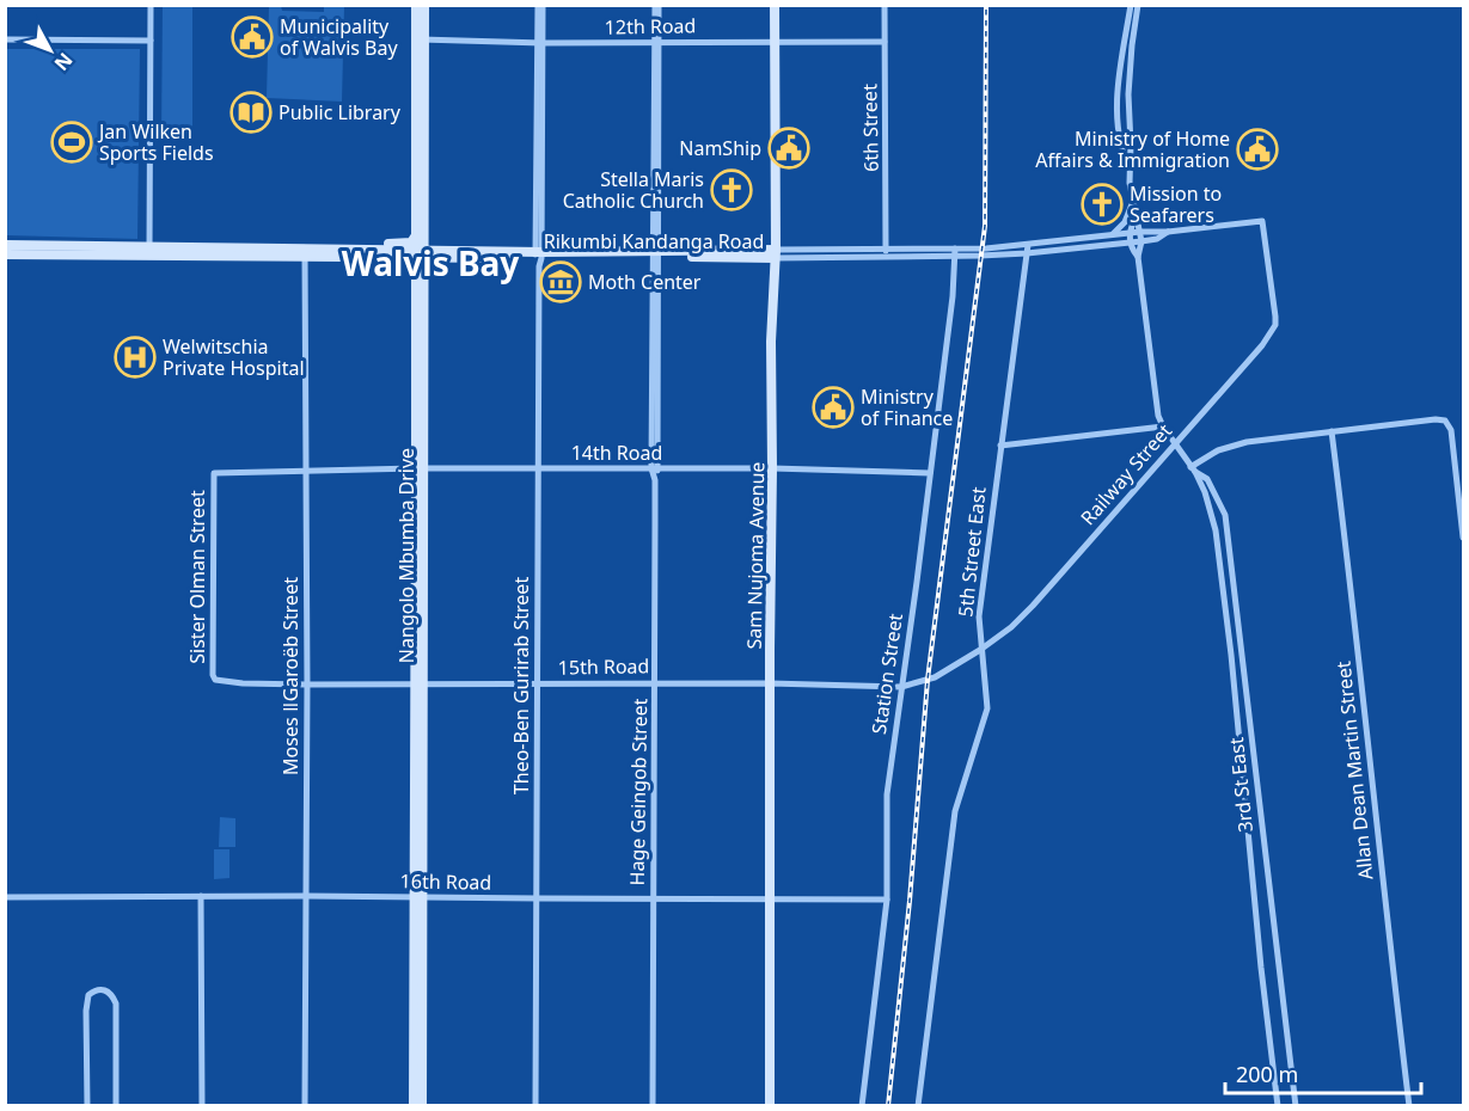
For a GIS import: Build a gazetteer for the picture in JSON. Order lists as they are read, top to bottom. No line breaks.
{"streets":{"main road":["Rikumbi Kandanga Road","Nangolo Mbumba Drive","Sam Nujoma Avenue"],"street":["12th Road","6th Street","14th Road","Railway Street","5th Street East","Sister Olman Street","15th Road","Station Street","Moses ǁGaroëb Street","Theo-Ben Gurirab Street","Allan Dean Martin Street","3rd St East","Hage Geingob Street","16th Road"]},"crossings":[["12th Road","6th Street"],["12th Road","Nangolo Mbumba Drive"],["12th Road","Sam Nujoma Avenue"],["12th Road","Theo-Ben Gurirab Street"],["12th Road","Hage Geingob Street"],["6th Street","Rikumbi Kandanga Road"],["Rikumbi Kandanga Road","5th Street East"],["Rikumbi Kandanga Road","Nangolo Mbumba Drive"],["Rikumbi Kandanga Road","Sam Nujoma Avenue"],["Rikumbi Kandanga Road","Station Street"],["Rikumbi Kandanga Road","Moses ǁGaroëb Street"],["Rikumbi Kandanga Road","Theo-Ben Gurirab Street"],["Rikumbi Kandanga Road","3rd St East"],["Rikumbi Kandanga Road","Hage Geingob Street"],["14th Road","Nangolo Mbumba Drive"],["14th Road","Sam Nujoma Avenue"],["14th Road","Sister Olman Street"],["14th Road","Station Street"],["14th Road","Moses ǁGaroëb Street"],["14th Road","Theo-Ben Gurirab Street"],["14th Road","Hage Geingob Street"],["Railway Street","5th Street East"],["Railway Street","15th Road"],["Railway Street","Station Street"],["Railway Street","3rd St East"],["Nangolo Mbumba Drive","15th Road"],["Nangolo Mbumba Drive","16th Road"],["Sam Nujoma Avenue","15th Road"],["Sam Nujoma Avenue","16th Road"],["Sister Olman Street","15th Road"],["Sister Olman Street","Moses ǁGaroëb Street"],["15th Road","Station Street"],["15th Road","Moses ǁGaroëb Street"],["15th Road","Theo-Ben Gurirab Street"],["15th Road","Hage Geingob Street"],["Station Street","16th Road"],["Moses ǁGaroëb Street","16th Road"],["Theo-Ben Gurirab Street","16th Road"],["Hage Geingob Street","16th Road"]],"districts":["Walvis Bay"],"places":{"public building":["Municipality of Walvis Bay","NamShip","Ministry of Home Affairs & Immigration","Ministry of Finance"],"library":["Public Library"],"sports":["Jan Wilken Sports Fields"],"church":["Stella Maris Catholic Church","Mission to Seafarers"],"museum":["Moth Center"],"hospital":["Welwitschia Private Hospital"]},"scale_bar":"200 m","north":"bottom right"}
